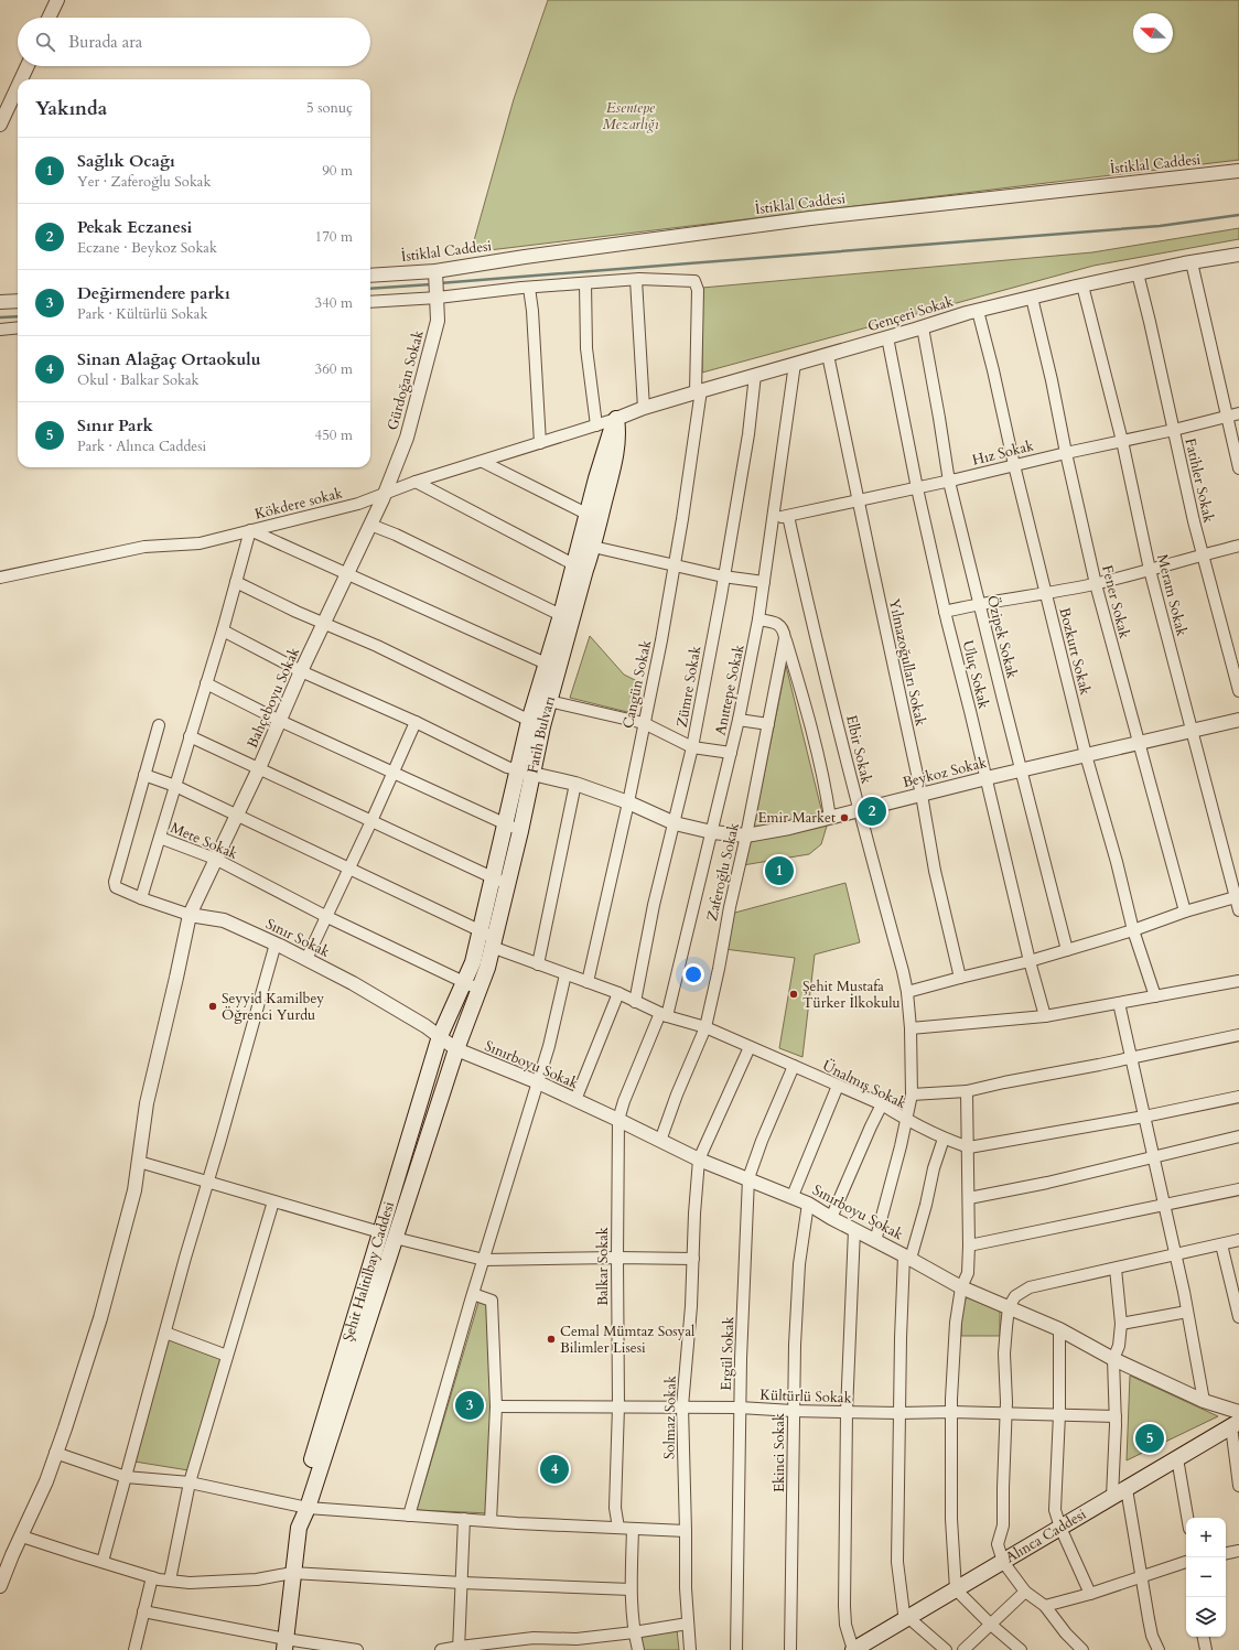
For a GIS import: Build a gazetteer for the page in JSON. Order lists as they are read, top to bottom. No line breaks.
{"streets":{"main road":["Fatih Bulvarı","Şehit Halitilbay Caddesi","Alınca Caddesi"],"street":["İstiklal Caddesi","Gençeri Sokak","Gürdoğan Sokak","Hız Sokak","Fatihler Sokak","Kökdere sokak","Meram Sokak","Fener Sokak","Özipek Sokak","Bozkurt Sokak","Yılmazoğulları Sokak","Uluç Sokak","Cangün Sokak","Zümre Sokak","Anıttepe Sokak","Bahçeboyu Sokak","Elbir Sokak","Beykoz Sokak","Mete Sokak","Zaferoğlu Sokak","Sınır Sokak","Sınırboyu Sokak","Ünalmış Sokak","Balkar Sokak","Ergül Sokak","Kültürlü Sokak","Solmaz Sokak","Ekinci Sokak"]},"crossings":[["İstiklal Caddesi","Gürdoğan Sokak"],["Gençeri Sokak","Fatihler Sokak"],["Gençeri Sokak","Kökdere sokak"],["Gençeri Sokak","Meram Sokak"],["Gençeri Sokak","Fener Sokak"],["Gençeri Sokak","Özipek Sokak"],["Gençeri Sokak","Bozkurt Sokak"],["Gençeri Sokak","Yılmazoğulları Sokak"],["Gençeri Sokak","Uluç Sokak"],["Gençeri Sokak","Cangün Sokak"],["Gençeri Sokak","Zümre Sokak"],["Gençeri Sokak","Anıttepe Sokak"],["Gürdoğan Sokak","Kökdere sokak"],["Gürdoğan Sokak","Bahçeboyu Sokak"],["Hız Sokak","Fatihler Sokak"],["Hız Sokak","Meram Sokak"],["Hız Sokak","Fener Sokak"],["Hız Sokak","Özipek Sokak"],["Hız Sokak","Bozkurt Sokak"],["Hız Sokak","Yılmazoğulları Sokak"],["Hız Sokak","Uluç Sokak"],["Hız Sokak","Anıttepe Sokak"],["Hız Sokak","Elbir Sokak"],["Kökdere sokak","Bahçeboyu Sokak"],["Kökdere sokak","Mete Sokak"],["Meram Sokak","Beykoz Sokak"],["Fener Sokak","Beykoz Sokak"],["Özipek Sokak","Beykoz Sokak"],["Bozkurt Sokak","Beykoz Sokak"],["Yılmazoğulları Sokak","Beykoz Sokak"],["Uluç Sokak","Beykoz Sokak"],["Cangün Sokak","Beykoz Sokak"],["Cangün Sokak","Ünalmış Sokak"],["Zümre Sokak","Beykoz Sokak"],["Zümre Sokak","Ünalmış Sokak"],["Anıttepe Sokak","Beykoz Sokak"],["Anıttepe Sokak","Ünalmış Sokak"],["Anıttepe Sokak","Balkar Sokak"],["Bahçeboyu Sokak","Mete Sokak"],["Bahçeboyu Sokak","Sınır Sokak"],["Bahçeboyu Sokak","Ünalmış Sokak"],["Fatih Bulvarı","Beykoz Sokak"],["Fatih Bulvarı","Mete Sokak"],["Fatih Bulvarı","Sınır Sokak"],["Fatih Bulvarı","Sınırboyu Sokak"],["Fatih Bulvarı","Ünalmış Sokak"],["Fatih Bulvarı","Şehit Halitilbay Caddesi"],["Elbir Sokak","Beykoz Sokak"],["Elbir Sokak","Sınırboyu Sokak"],["Elbir Sokak","Ünalmış Sokak"],["Beykoz Sokak","Zaferoğlu Sokak"],["Beykoz Sokak","Şehit Halitilbay Caddesi"],["Mete Sokak","Ünalmış Sokak"],["Mete Sokak","Şehit Halitilbay Caddesi"],["Zaferoğlu Sokak","Sınırboyu Sokak"],["Zaferoğlu Sokak","Ünalmış Sokak"],["Sınır Sokak","Sınırboyu Sokak"],["Sınır Sokak","Ünalmış Sokak"],["Sınır Sokak","Şehit Halitilbay Caddesi"],["Sınırboyu Sokak","Balkar Sokak"],["Sınırboyu Sokak","Şehit Halitilbay Caddesi"],["Sınırboyu Sokak","Ergül Sokak"],["Sınırboyu Sokak","Solmaz Sokak"],["Sınırboyu Sokak","Ekinci Sokak"],["Ünalmış Sokak","Balkar Sokak"],["Ünalmış Sokak","Şehit Halitilbay Caddesi"],["Ünalmış Sokak","Ergül Sokak"],["Ünalmış Sokak","Solmaz Sokak"],["Balkar Sokak","Kültürlü Sokak"],["Ergül Sokak","Kültürlü Sokak"],["Kültürlü Sokak","Solmaz Sokak"],["Kültürlü Sokak","Ekinci Sokak"]],"parks":["Esentepe Mezarlığı"],"places":["Emir Market","Şehit Mustafa Türker İlkokulu","Seyyid Kamilbey Öğrenci Yurdu","Cemal Mümtaz Sosyal Bilimler Lisesi"],"north":"left","page":{"search":"Burada ara","heading":["Yakında","5 sonuç"],"list":[{"mark":"1","name":"Sağlık Ocağı","note":"Yer · Zaferoğlu Sokak","value":"90 m"},{"mark":"2","name":"Pekak Eczanesi","note":"Eczane · Beykoz Sokak","value":"170 m"},{"mark":"3","name":"Değirmendere parkı","note":"Park · Kültürlü Sokak","value":"340 m"},{"mark":"4","name":"Sinan Alağaç Ortaokulu","note":"Okul · Balkar Sokak","value":"360 m"},{"mark":"5","name":"Sınır Park","note":"Park · Alınca Caddesi","value":"450 m"}],"pins":["2","1","3","5","4"],"map_buttons":["+","−"]}}
